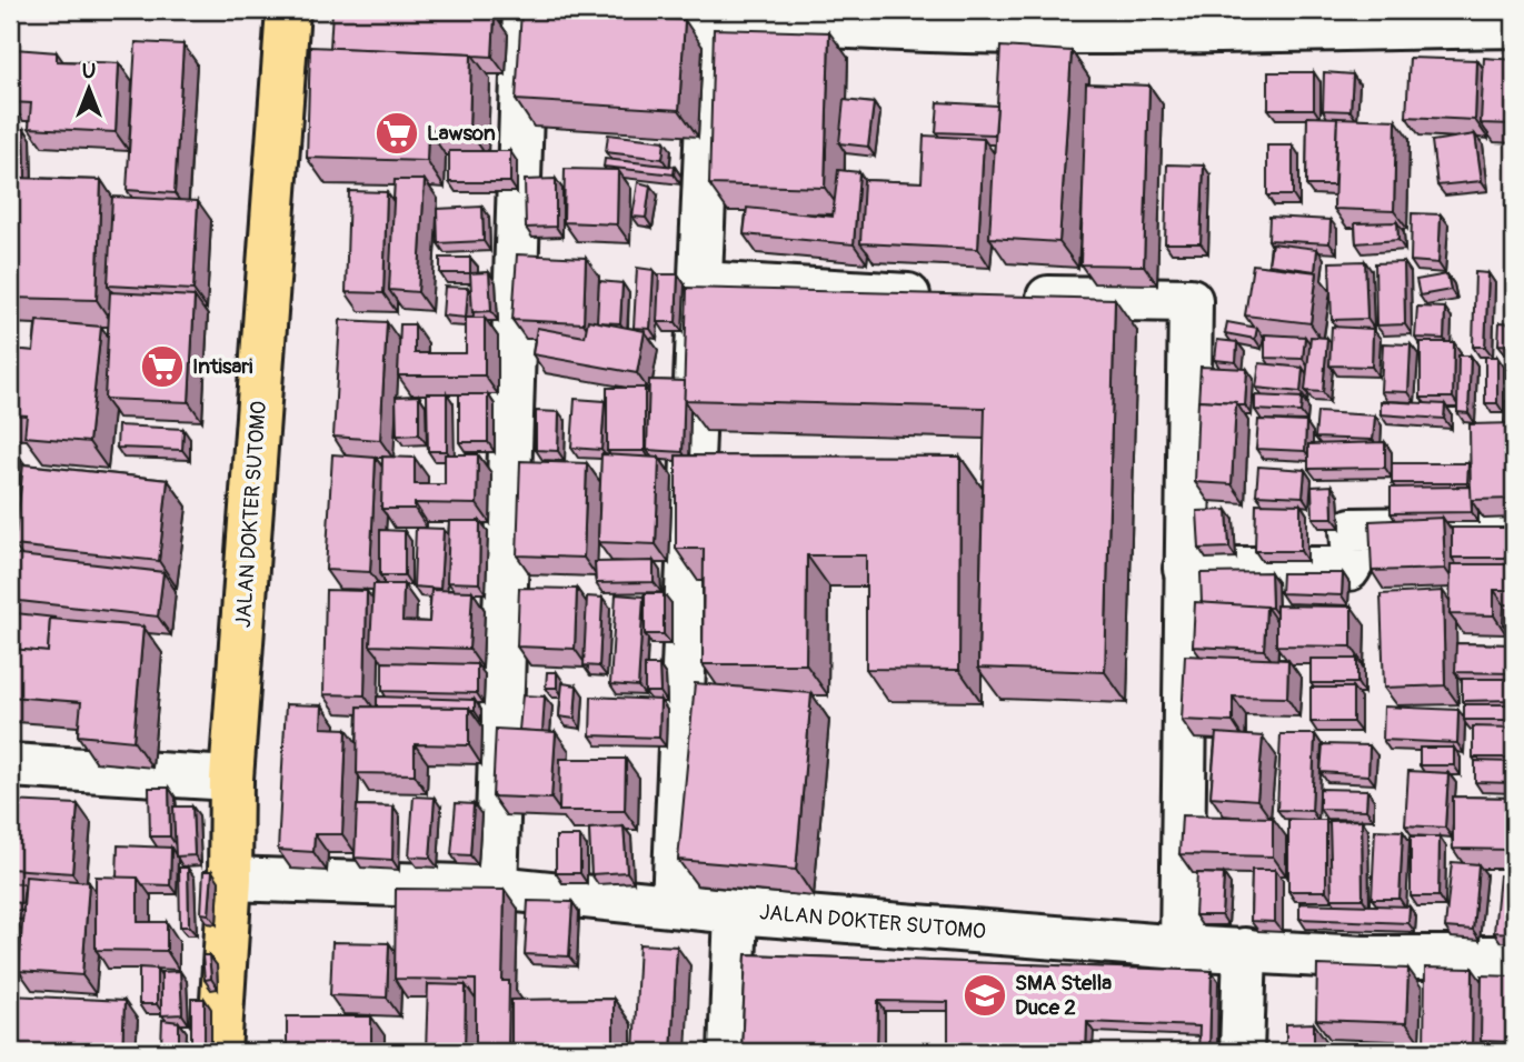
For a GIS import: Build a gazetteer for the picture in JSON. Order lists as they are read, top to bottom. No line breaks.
{"streets":{"main road":["JALAN DOKTER SUTOMO"]},"places":{"supermarket":["Lawson","Intisari"],"school or university":["SMA Stella Duce 2"]},"north":"top"}
